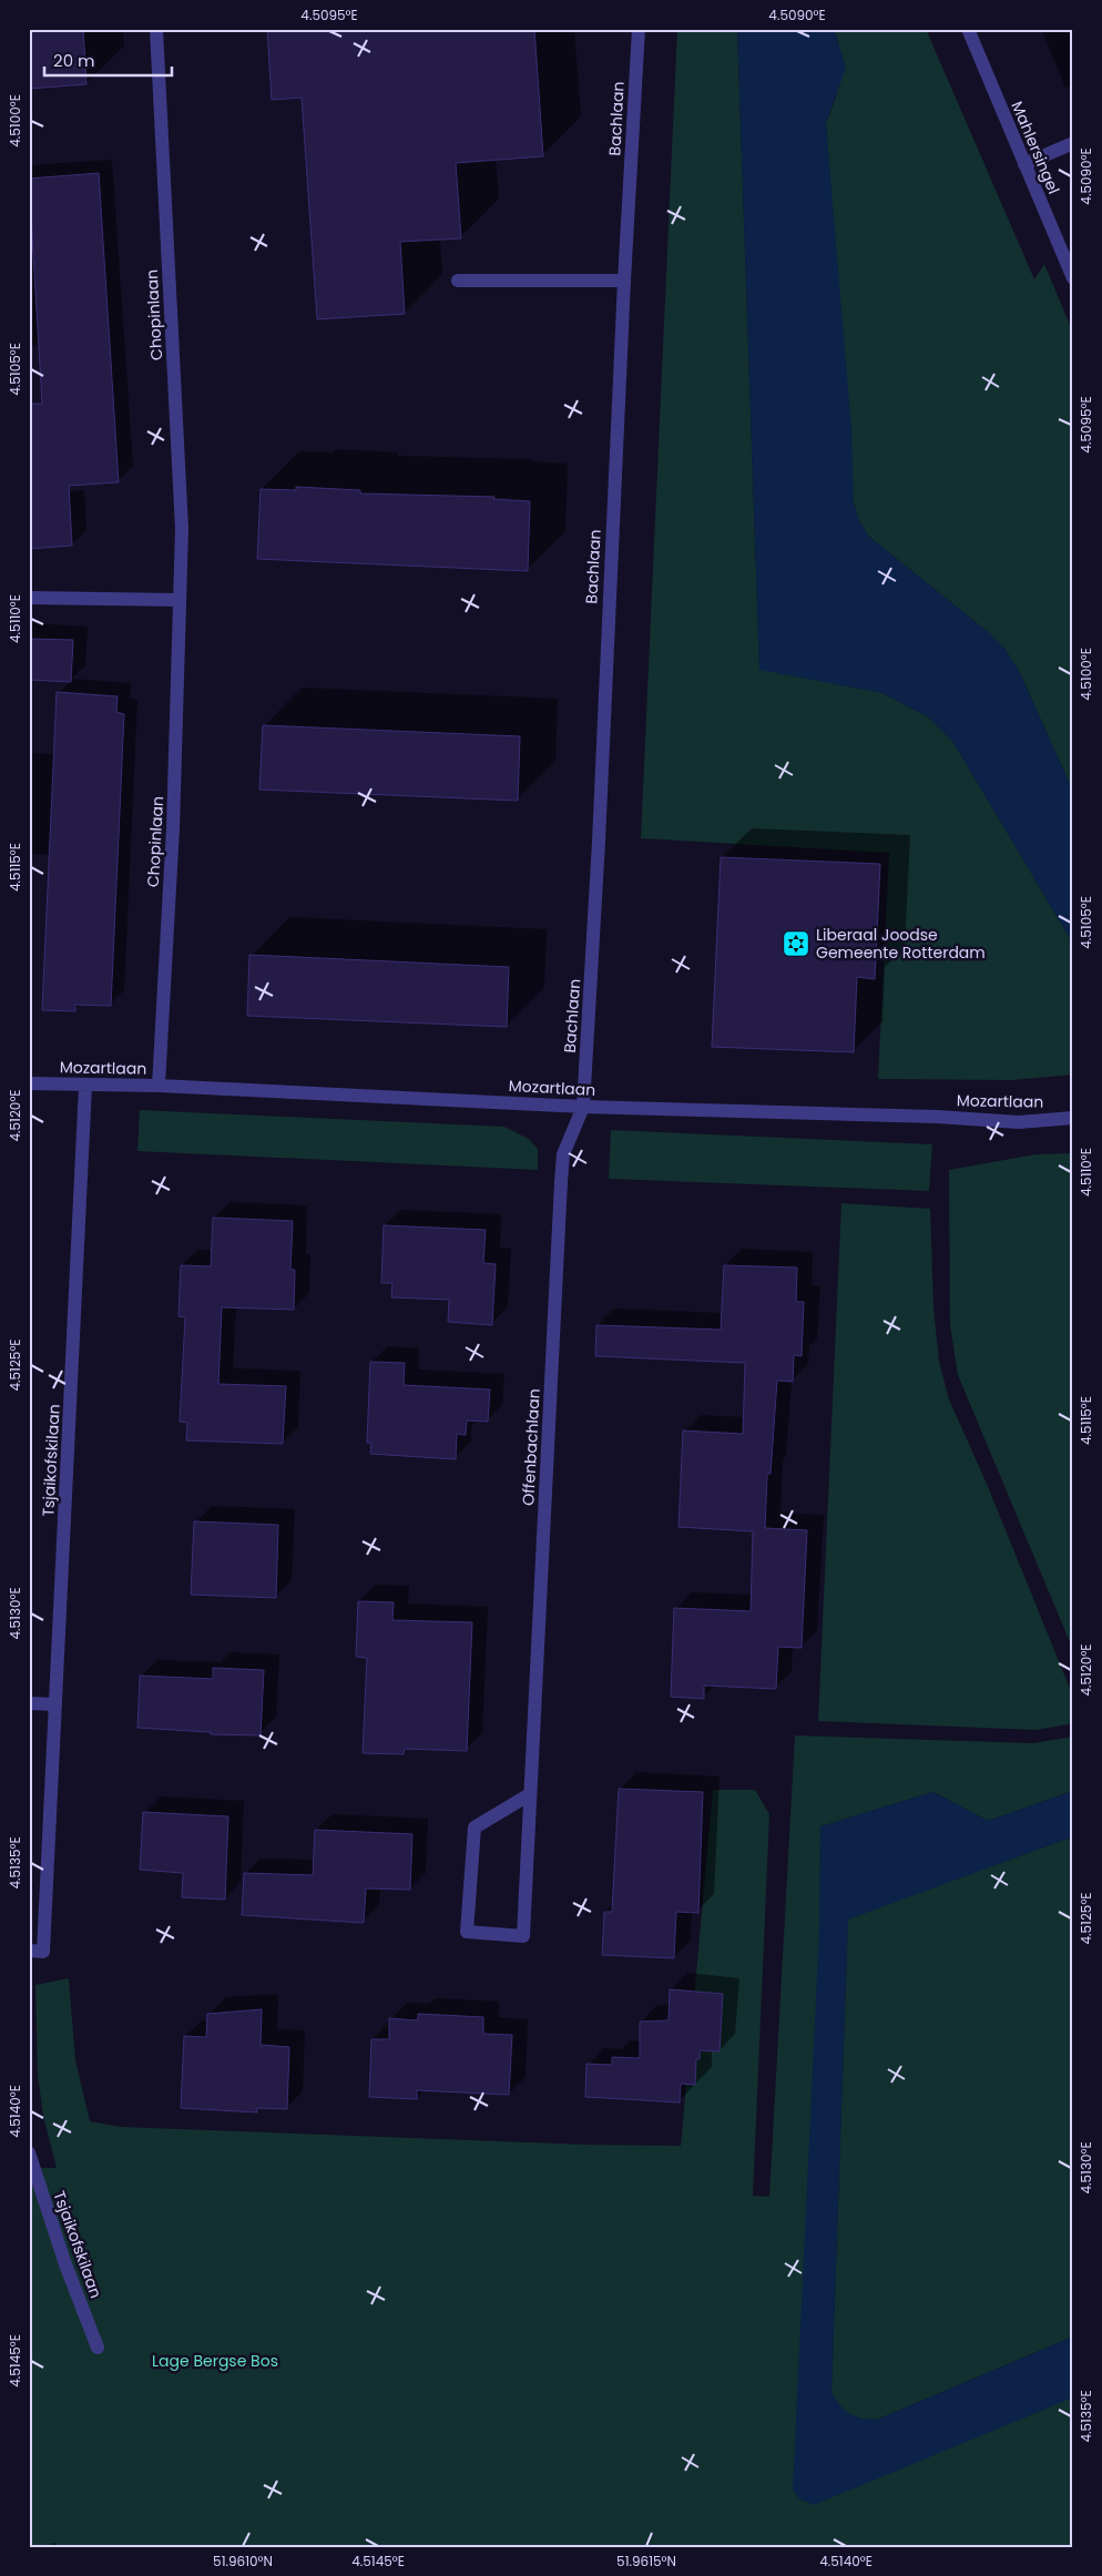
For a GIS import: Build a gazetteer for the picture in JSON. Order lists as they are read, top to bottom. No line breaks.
{"streets":{"street":["Bachlaan","Mahlersingel","Chopinlaan","Mozartlaan","Offenbachlaan","Tsjaikofskilaan"]},"crossings":[["Bachlaan","Mozartlaan"],["Bachlaan","Offenbachlaan"],["Chopinlaan","Mozartlaan"],["Mozartlaan","Offenbachlaan"],["Mozartlaan","Tsjaikofskilaan"]],"parks":["Lage Bergse Bos"],"places":{"synagogue":["Liberaal Joodse Gemeente Rotterdam"]},"scale_bar":"20 m","coordinates":["4.5095°E","4.5090°E","4.5100°E","4.5105°E","4.5110°E","4.5115°E","4.5120°E","4.5125°E","4.5130°E","4.5135°E","4.5140°E","4.5145°E","51.9610°N","51.9615°N"]}
